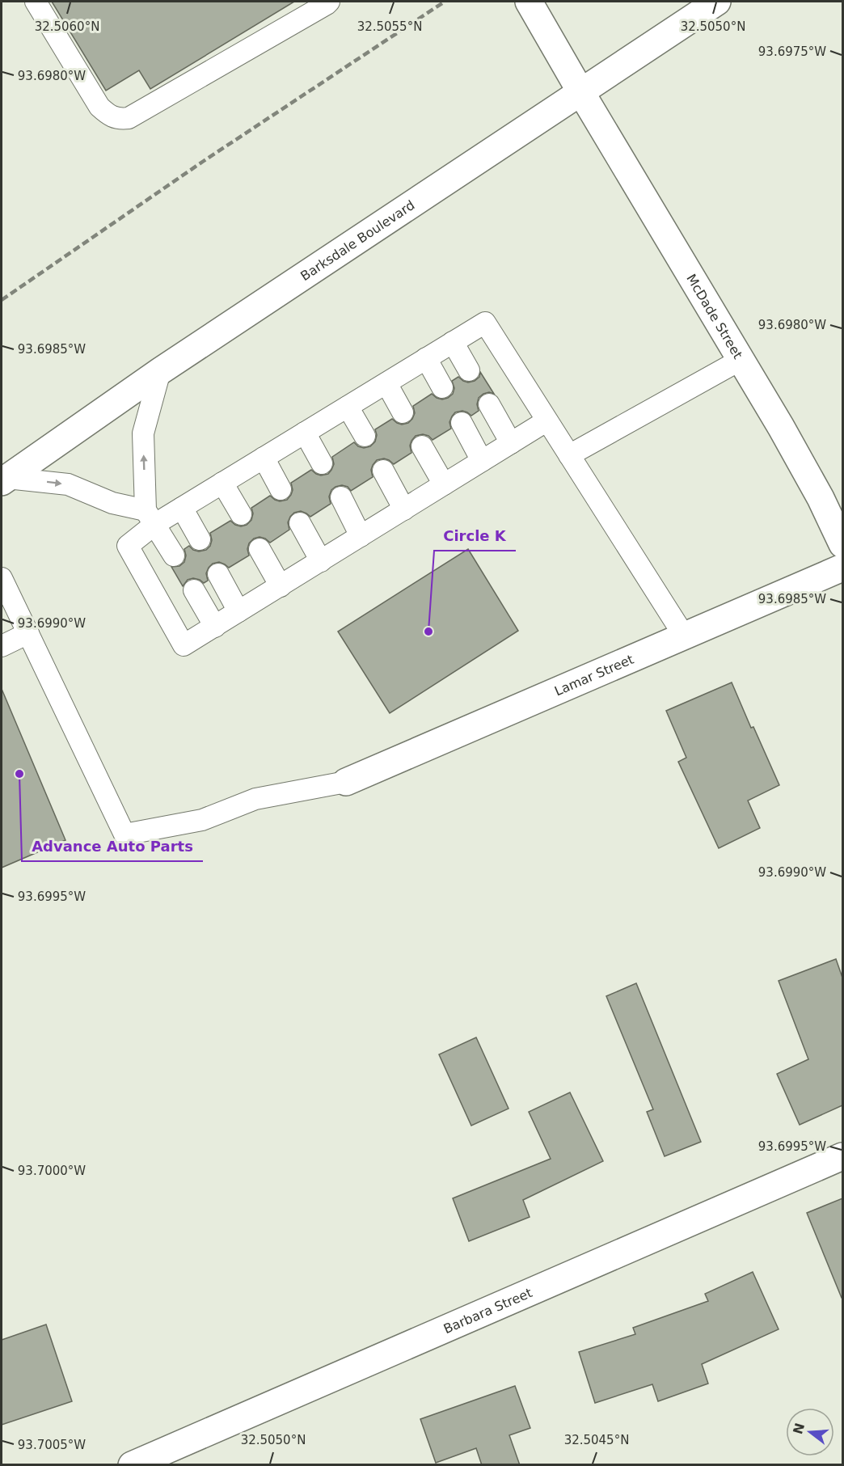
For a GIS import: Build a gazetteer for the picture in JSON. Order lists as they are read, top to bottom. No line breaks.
{"streets":{"street":["Barksdale Boulevard","McDade Street","Lamar Street","Barbara Street"]},"crossings":[["Barksdale Boulevard","McDade Street"]],"places":["Circle K","Advance Auto Parts"],"north":"left","coordinates":["32.5060°N","32.5055°N","32.5050°N","93.6975°W","93.6980°W","93.6985°W","93.6990°W","93.6995°W","93.7000°W","32.5045°N","93.7005°W"]}
